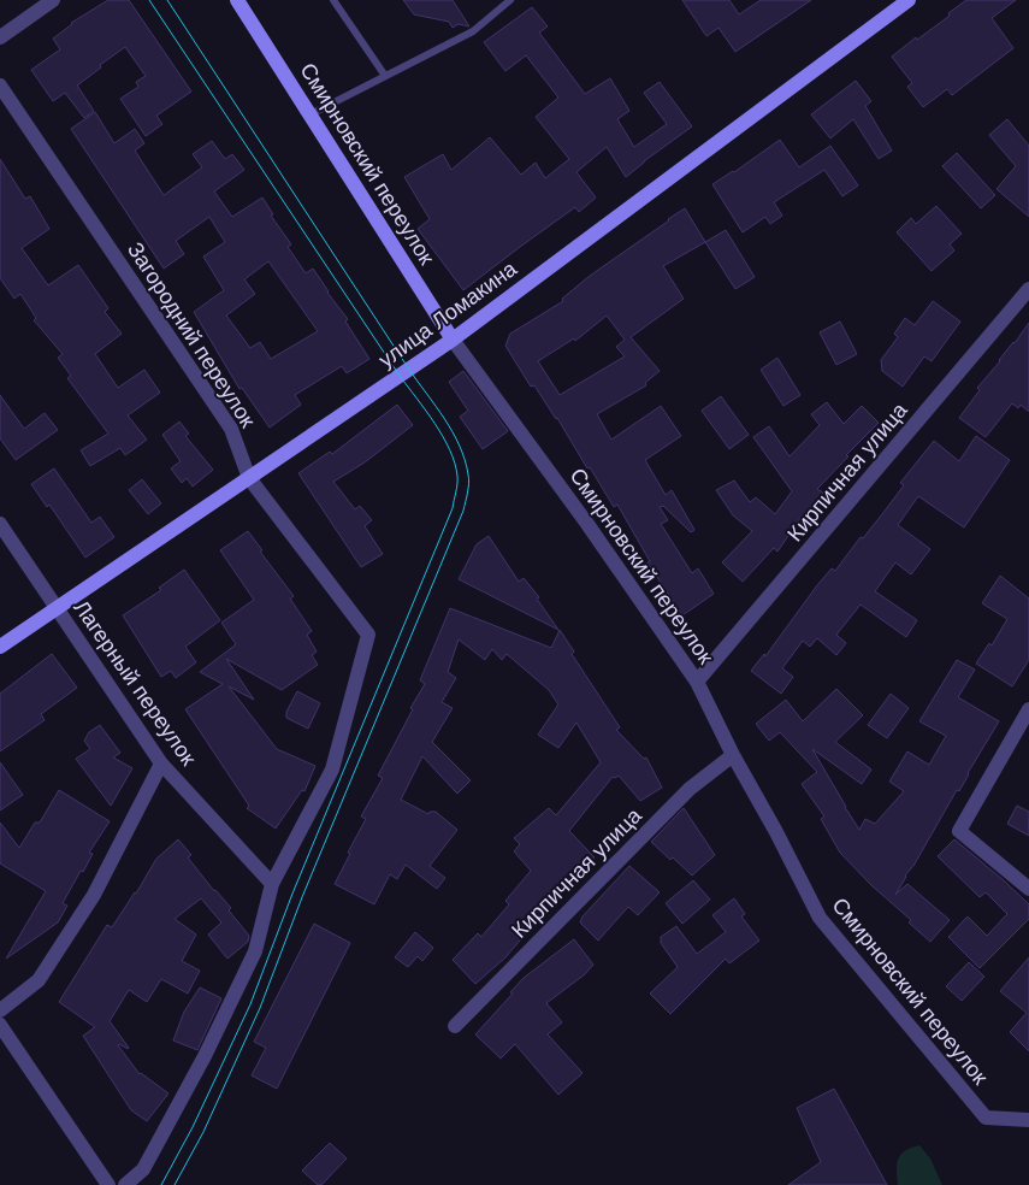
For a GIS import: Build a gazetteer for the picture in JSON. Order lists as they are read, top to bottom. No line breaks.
{"streets":{"main road":["Смирновский переулок","улица Ломакина"],"street":["Загородний переулок","Кирпичная улица","Лагерный переулок"]},"crossings":[["Смирновский переулок","улица Ломакина"],["Смирновский переулок","Кирпичная улица"],["улица Ломакина","Загородний переулок"],["улица Ломакина","Лагерный переулок"],["Загородний переулок","Лагерный переулок"]]}
